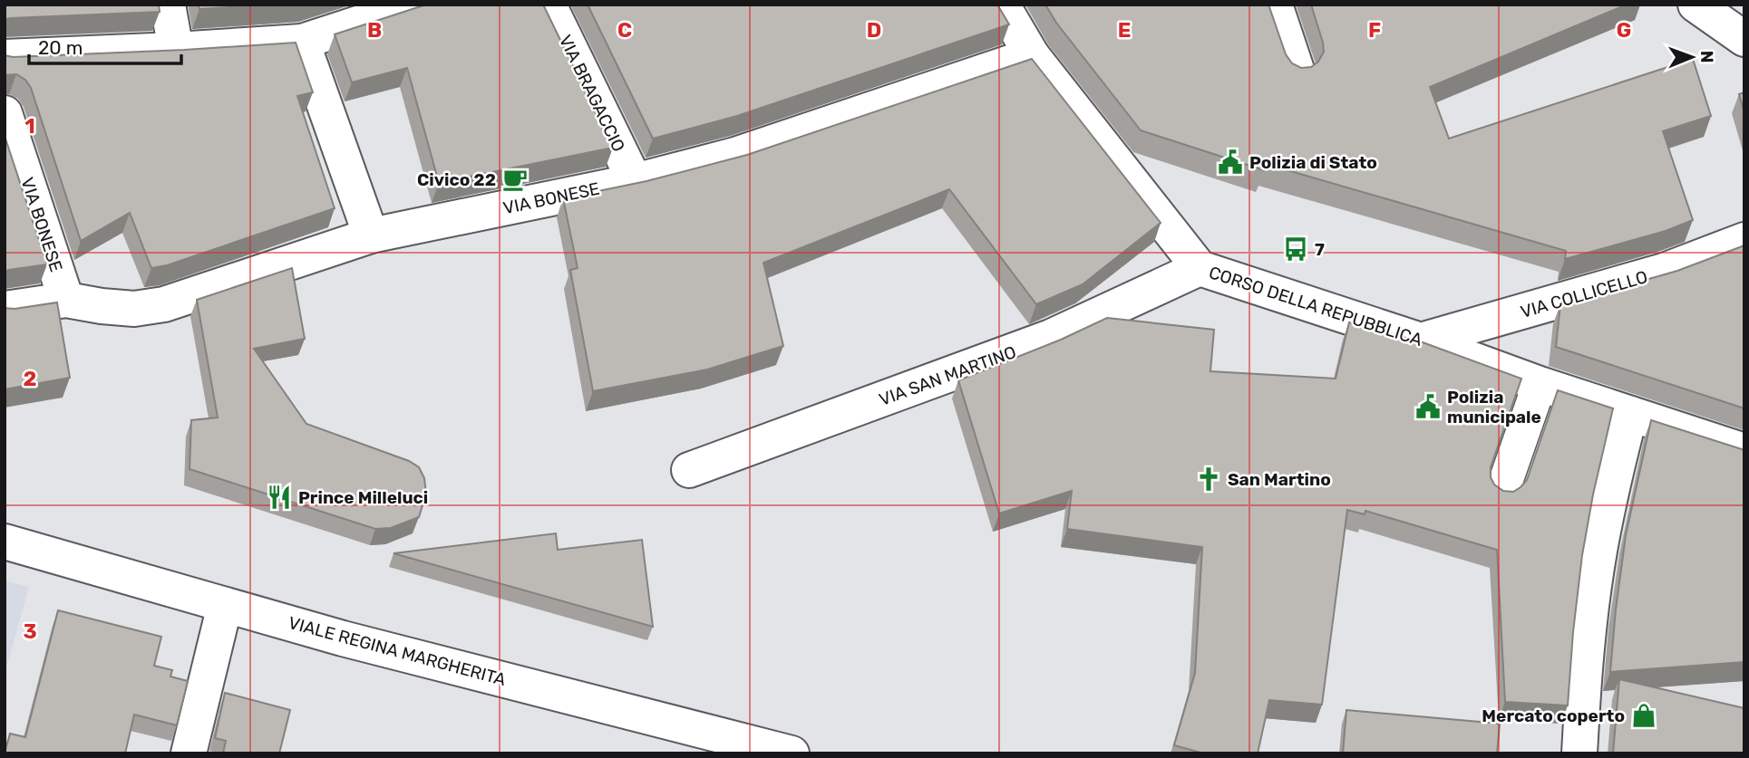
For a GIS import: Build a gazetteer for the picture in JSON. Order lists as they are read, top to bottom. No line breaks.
{"streets":{"street":["VIA BRAGACCIO","VIA BONESE","VIA COLLICELLO","CORSO DELLA REPUBBLICA","VIA SAN MARTINO","VIALE REGINA MARGHERITA"]},"crossings":[["VIA BRAGACCIO","VIA BONESE"],["VIA BONESE","CORSO DELLA REPUBBLICA"],["VIA COLLICELLO","CORSO DELLA REPUBBLICA"],["CORSO DELLA REPUBBLICA","VIA SAN MARTINO"]],"places":{"public building":["Polizia di Stato","Polizia municipale"],"cafe":["Civico 22"],"bus stop":["7"],"church":["San Martino"],"restaurant":["Prince Milleluci"],"shop":["Mercato coperto"]},"scale_bar":"20 m","north":"right","grid":{"columns":["B","C","D","E","F","G"],"rows":["1","2","3"]}}
